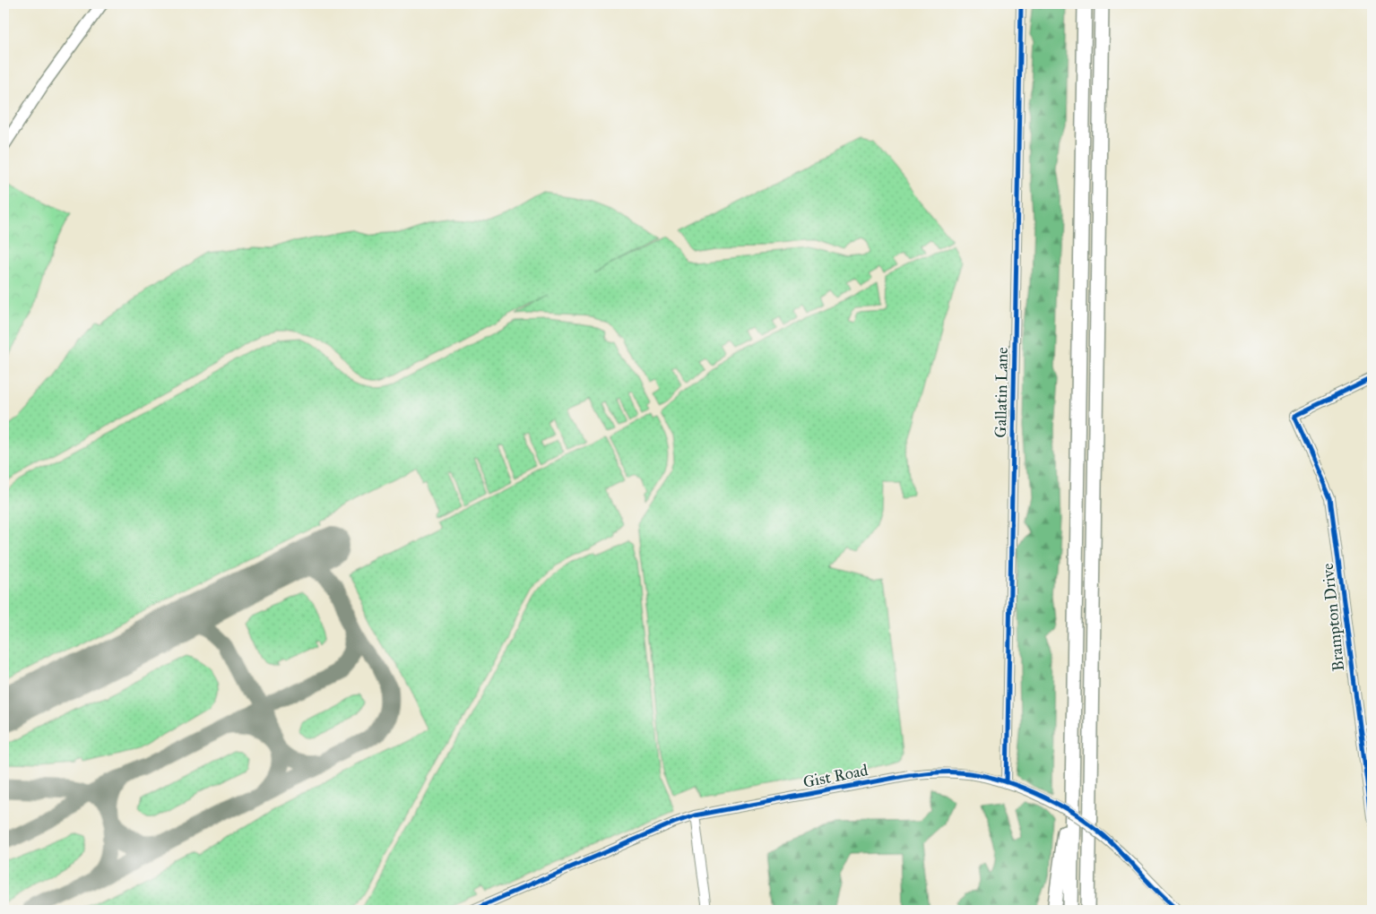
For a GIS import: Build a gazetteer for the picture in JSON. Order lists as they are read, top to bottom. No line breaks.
{"streets":{"street":["Gallatin Lane","Brampton Drive","Gist Road"]},"crossings":[["Gallatin Lane","Gist Road"]]}
